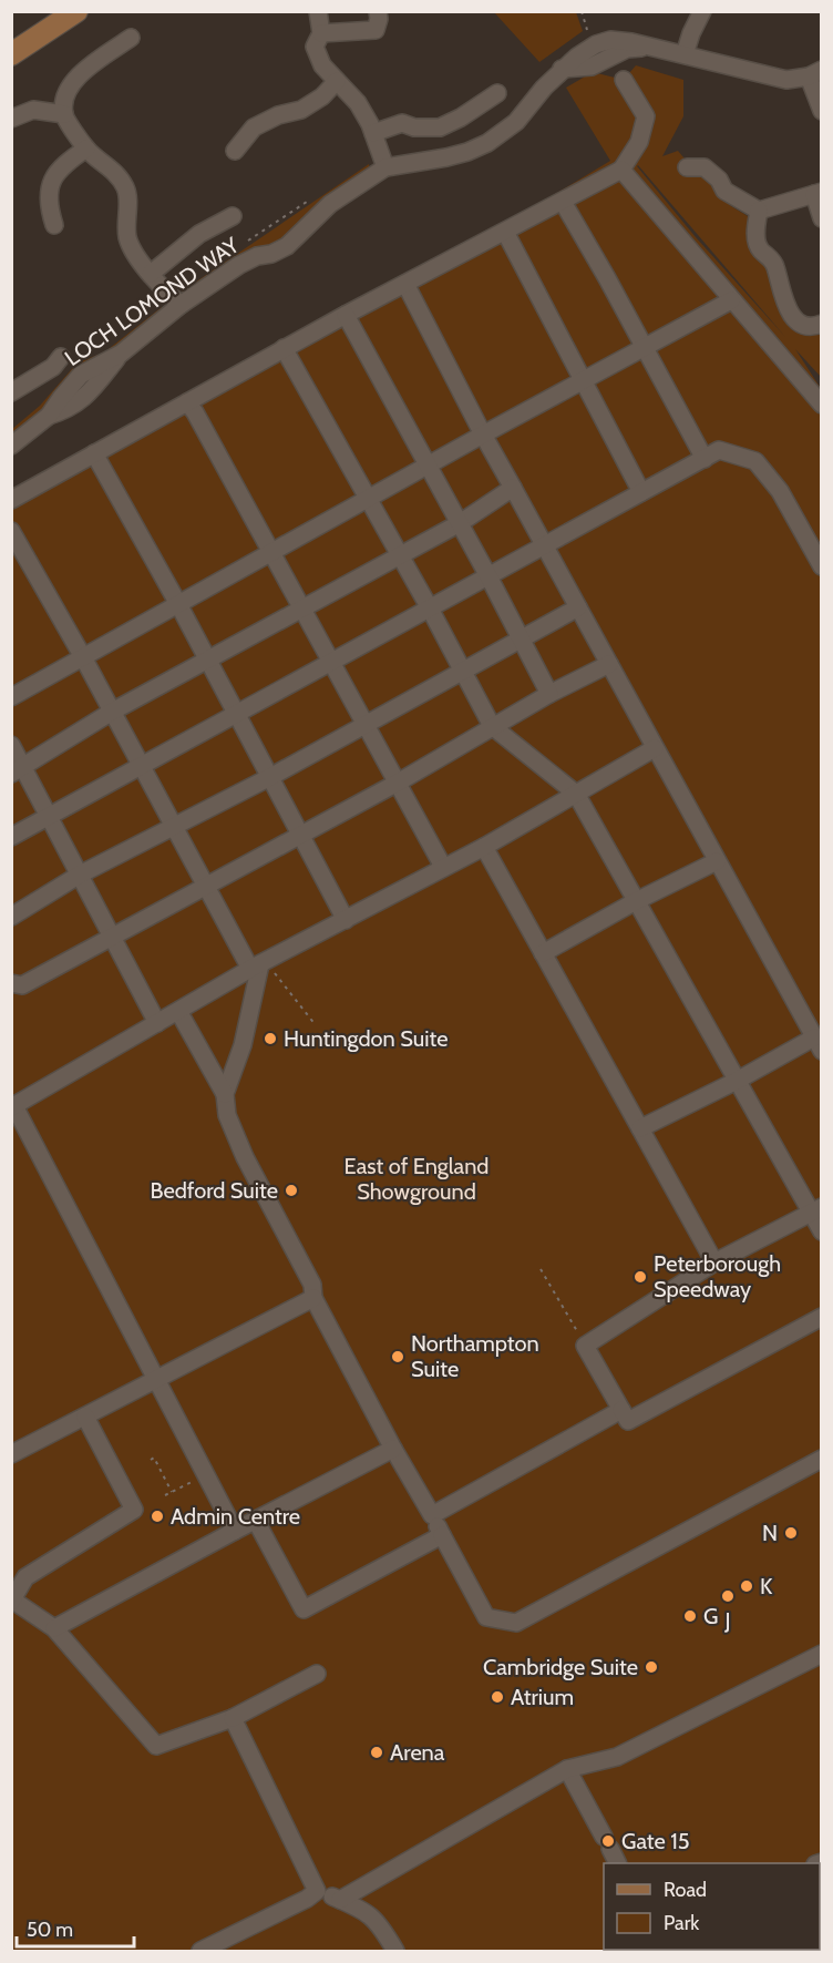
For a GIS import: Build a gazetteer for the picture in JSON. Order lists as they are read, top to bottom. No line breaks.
{"streets":{"street":["LOCH LOMOND WAY"]},"parks":["East of England Showground"],"places":["Huntingdon Suite","Bedford Suite","Peterborough Speedway","Northampton Suite","Admin Centre","N","K","J","G","Cambridge Suite","Atrium","Arena","Gate 15"],"legend":["Road","Park"],"scale_bar":"50 m"}
